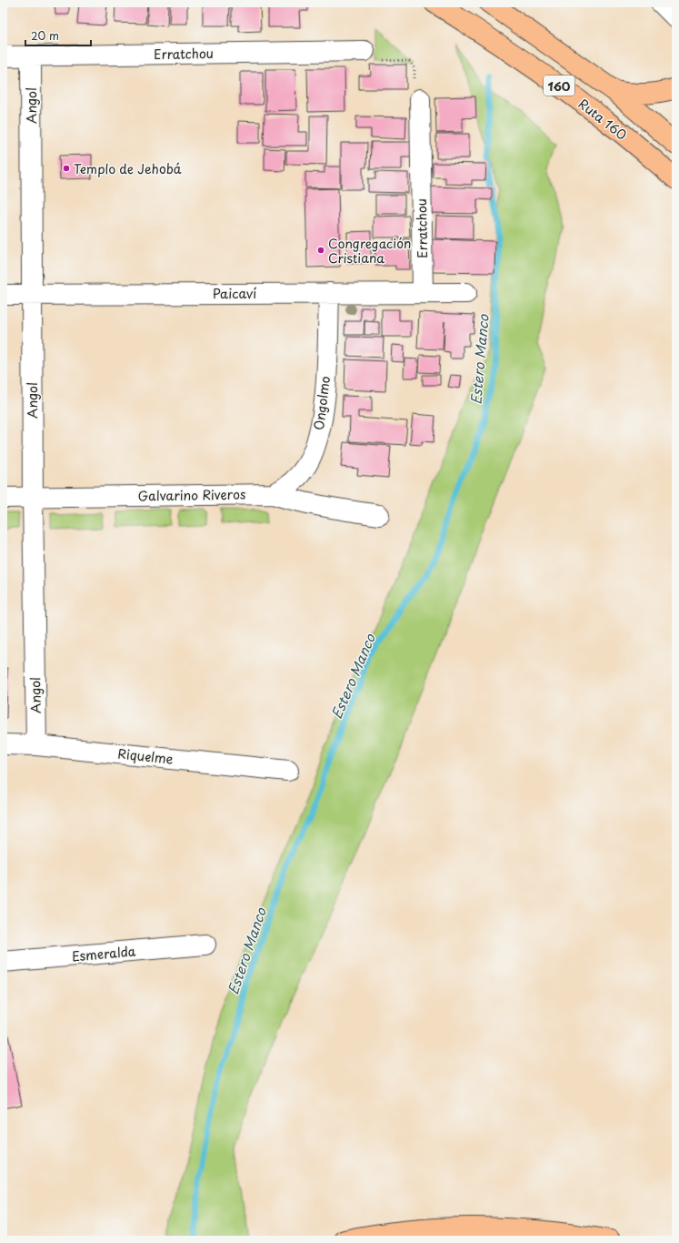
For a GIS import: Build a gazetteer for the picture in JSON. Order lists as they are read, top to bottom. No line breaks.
{"streets":{"main road":["160","Ruta 160"],"street":["Erratchou","Angol","Paicaví","Ongolmo","Galvarino Riveros","Riquelme","Esmeralda"]},"crossings":[["Erratchou","Angol"],["Erratchou","Paicaví"],["Angol","Paicaví"],["Angol","Galvarino Riveros"],["Angol","Riquelme"],["Paicaví","Ongolmo"],["Ongolmo","Galvarino Riveros"]],"water":["Estero Manco"],"places":["Templo de Jehobá","Congregación Cristiana"],"scale_bar":"20 m"}
